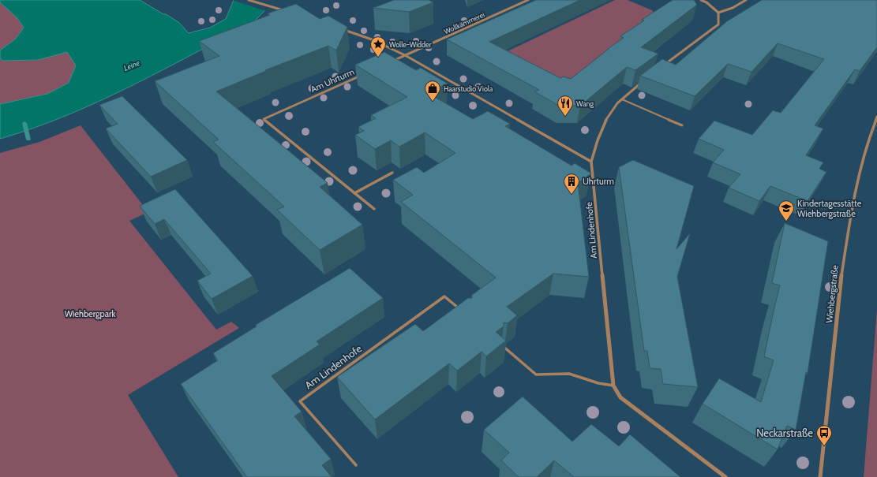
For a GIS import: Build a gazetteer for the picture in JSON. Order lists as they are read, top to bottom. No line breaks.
{"streets":{"street":["Wollkämmerei","Am Uhrturm","Am Lindenhofe","Wiehbergstraße"]},"water":["Leine"],"parks":["Wiehbergpark"],"places":{"place":["Wolle-Widder"],"shop":["Haarstudio Viola"],"restaurant":["Wang"],"building":["Uhrturm"],"school or university":["Kindertagesstätte Wiehbergstraße"],"bus stop":["Neckarstraße"]}}
